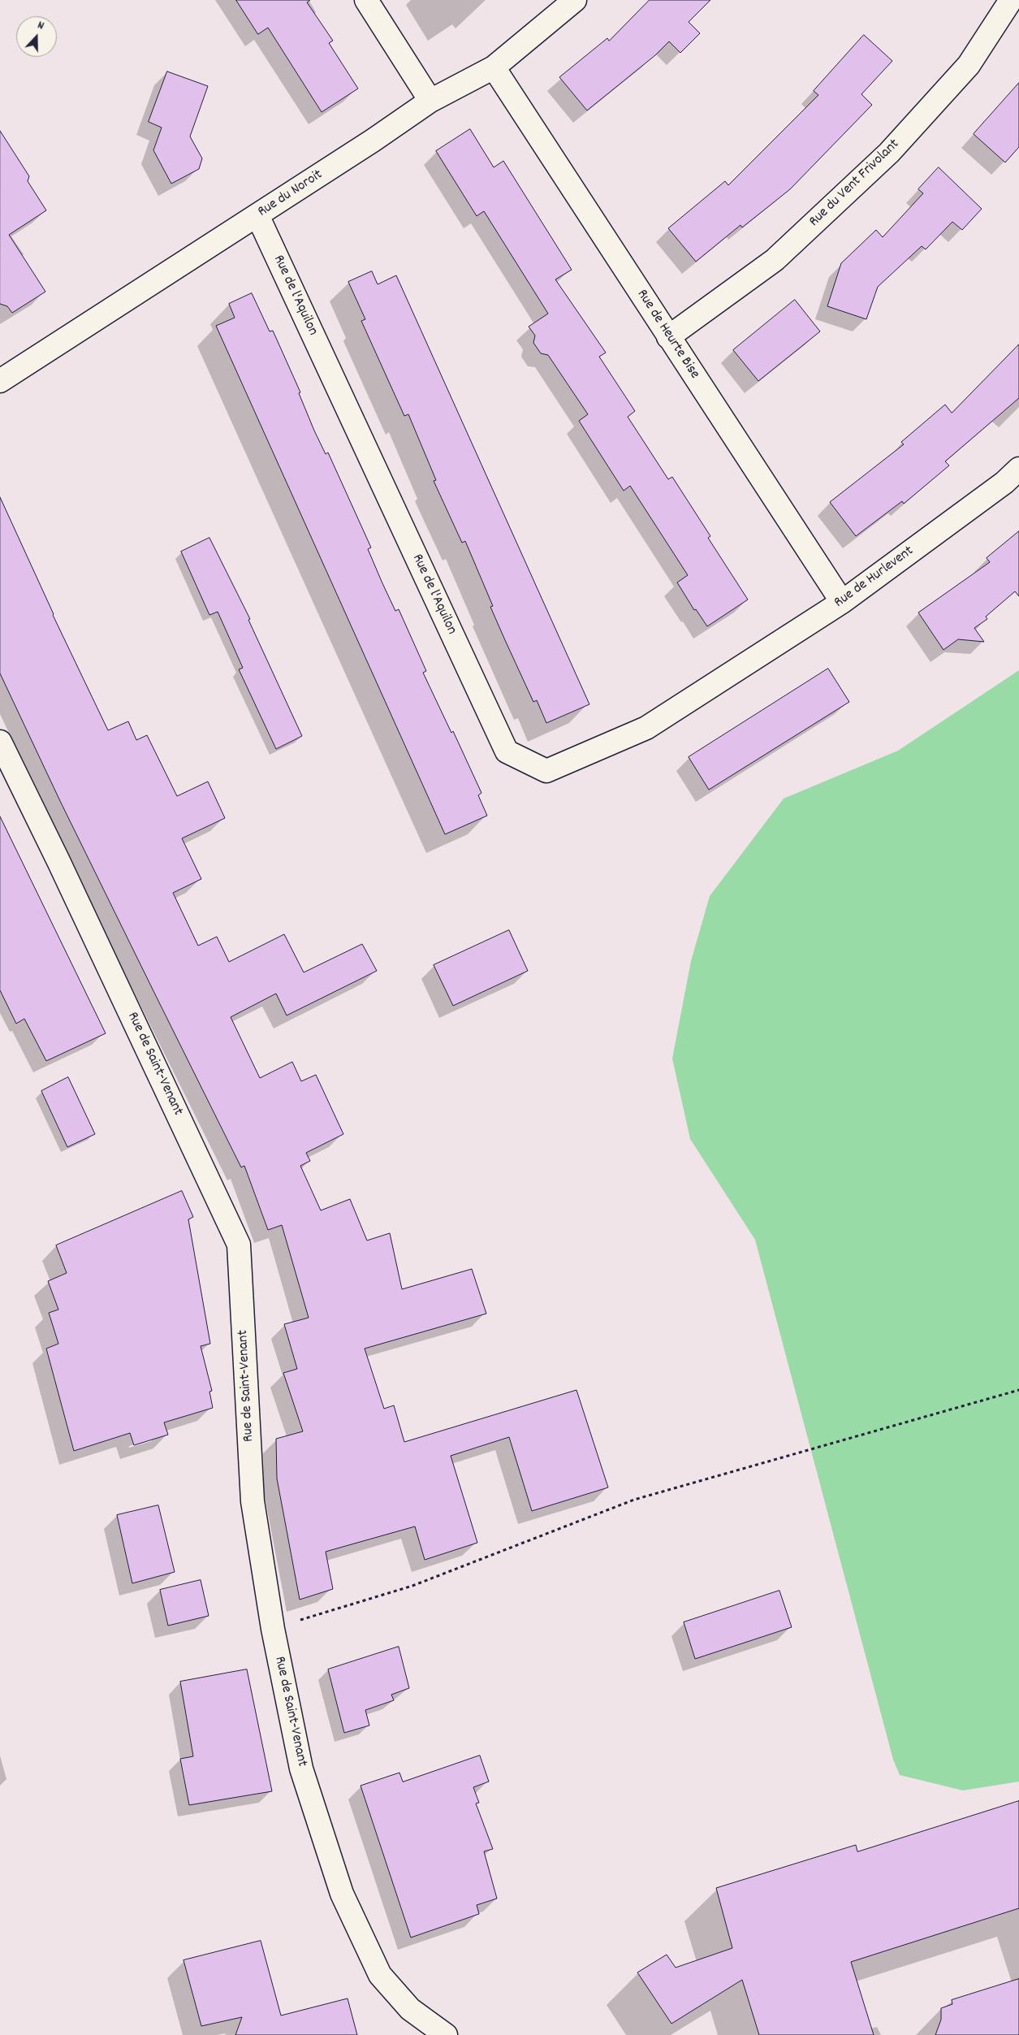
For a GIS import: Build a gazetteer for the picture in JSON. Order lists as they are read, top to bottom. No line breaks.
{"streets":{"street":["Rue du Vent Frivolant","Rue du Noroit","Rue de l'Aquilon","Rue de Heurte Bise","Rue de Hurlevent","Rue de Saint-Venant"]},"crossings":[["Rue du Vent Frivolant","Rue de Heurte Bise"],["Rue du Noroit","Rue de l'Aquilon"],["Rue du Noroit","Rue de Heurte Bise"],["Rue de l'Aquilon","Rue de Hurlevent"],["Rue de Heurte Bise","Rue de Hurlevent"]],"north":"top"}
